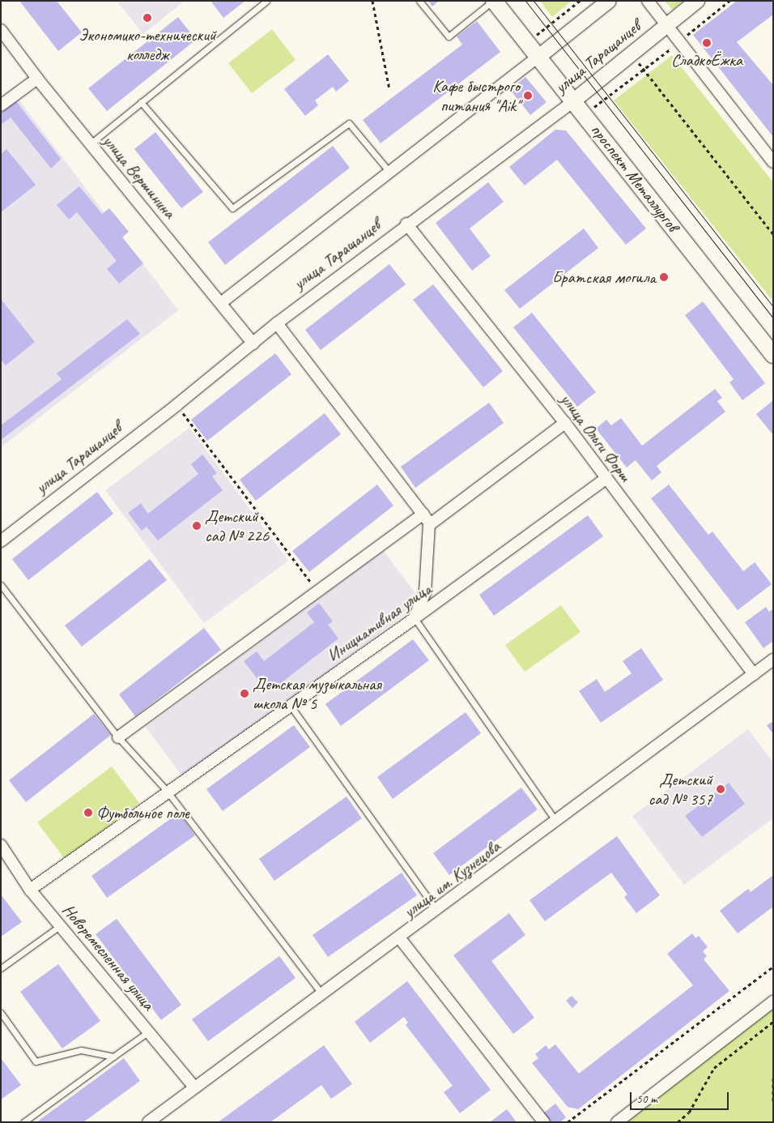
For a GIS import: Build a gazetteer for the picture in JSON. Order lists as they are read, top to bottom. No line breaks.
{"streets":{"main road":["проспект Металлургов"],"street":["улица Таращанцев","улица Вершинина","улица Ольги Форш","Инициативная улица","улица им. Кузнецова","Новоремесленная улица"]},"crossings":[["улица Таращанцев","улица Вершинина"],["улица Таращанцев","проспект Металлургов"],["улица Таращанцев","улица Ольги Форш"],["улица Ольги Форш","Инициативная улица"],["улица Ольги Форш","улица им. Кузнецова"],["Инициативная улица","Новоремесленная улица"],["улица им. Кузнецова","Новоремесленная улица"]],"places":["Экономико-технический колледж","СладкоЁжка","Кафе быстрого питания \"Aik\"","Братская могила","Детский сад № 226","Детская музыкальная школа № 5","Детский сад № 357","Футбольное поле"],"scale_bar":"50 m"}
